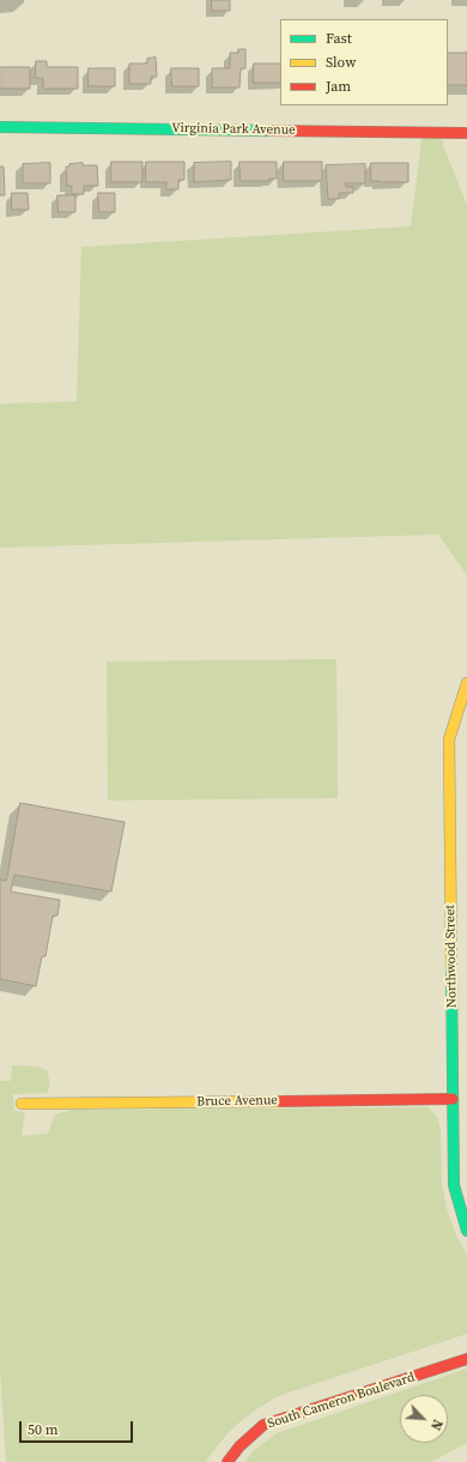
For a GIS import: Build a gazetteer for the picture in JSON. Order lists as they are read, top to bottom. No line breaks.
{"streets":{"street":["Virginia Park Avenue","Northwood Street","Bruce Avenue","South Cameron Boulevard"]},"crossings":[["Northwood Street","Bruce Avenue"]],"legend":["Fast","Slow","Jam"],"scale_bar":"50 m","north":"bottom right"}
